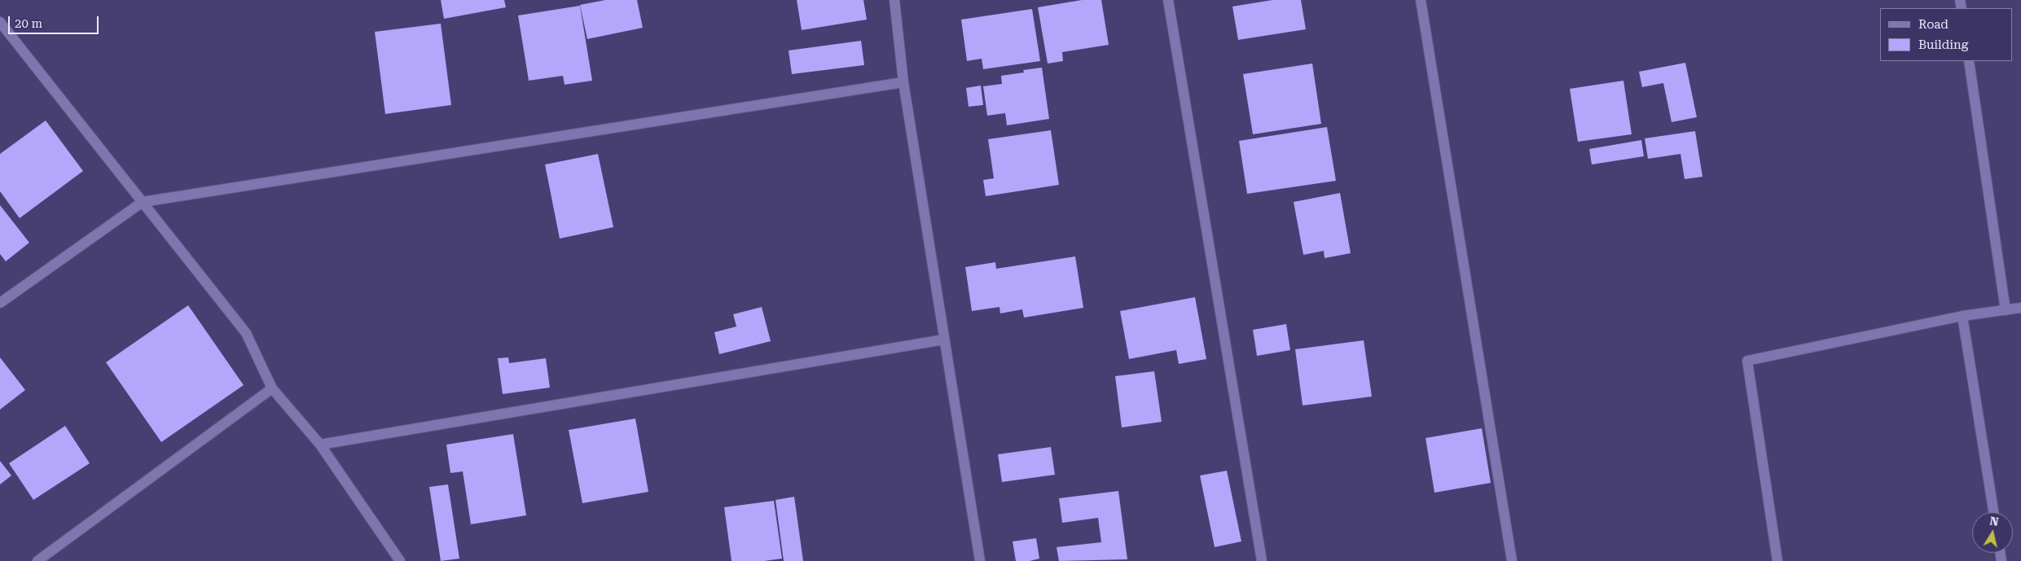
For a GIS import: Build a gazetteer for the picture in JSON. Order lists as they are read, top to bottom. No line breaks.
{"legend":["Road","Building"],"scale_bar":"20 m","north":"top"}
